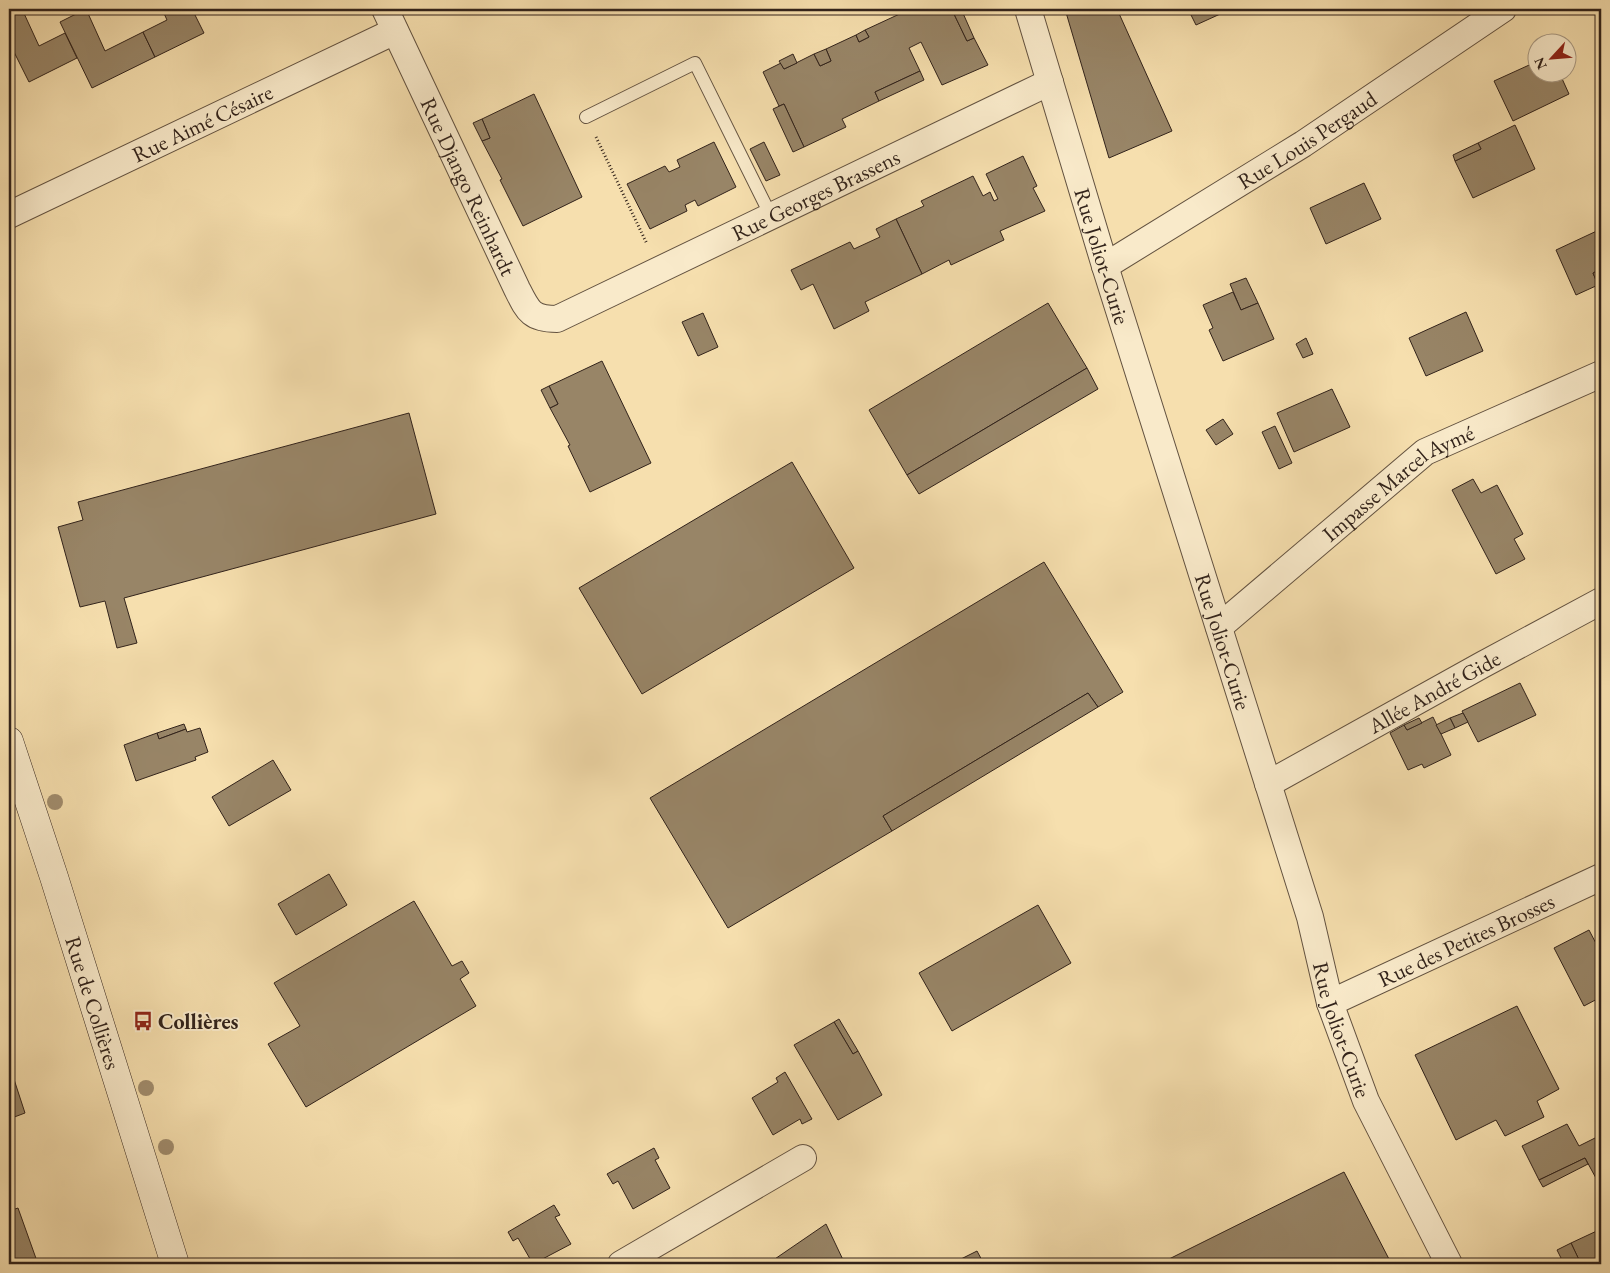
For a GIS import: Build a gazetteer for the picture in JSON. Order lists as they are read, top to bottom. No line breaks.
{"streets":{"main road":["Rue de Collières"],"street":["Rue Aimé Césaire","Rue Louis Pergaud","Rue Django Reinhardt","Rue Georges Brassens","Rue Joliot-Curie","Impasse Marcel Aymé","Allée André Gide","Rue des Petites Brosses"]},"crossings":[["Rue Aimé Césaire","Rue Django Reinhardt"],["Rue Louis Pergaud","Rue Joliot-Curie"],["Rue Django Reinhardt","Rue Georges Brassens"],["Rue Georges Brassens","Rue Joliot-Curie"],["Rue Joliot-Curie","Impasse Marcel Aymé"],["Rue Joliot-Curie","Allée André Gide"],["Rue Joliot-Curie","Rue des Petites Brosses"]],"places":{"bus stop":["Collières"]},"north":"bottom left"}
